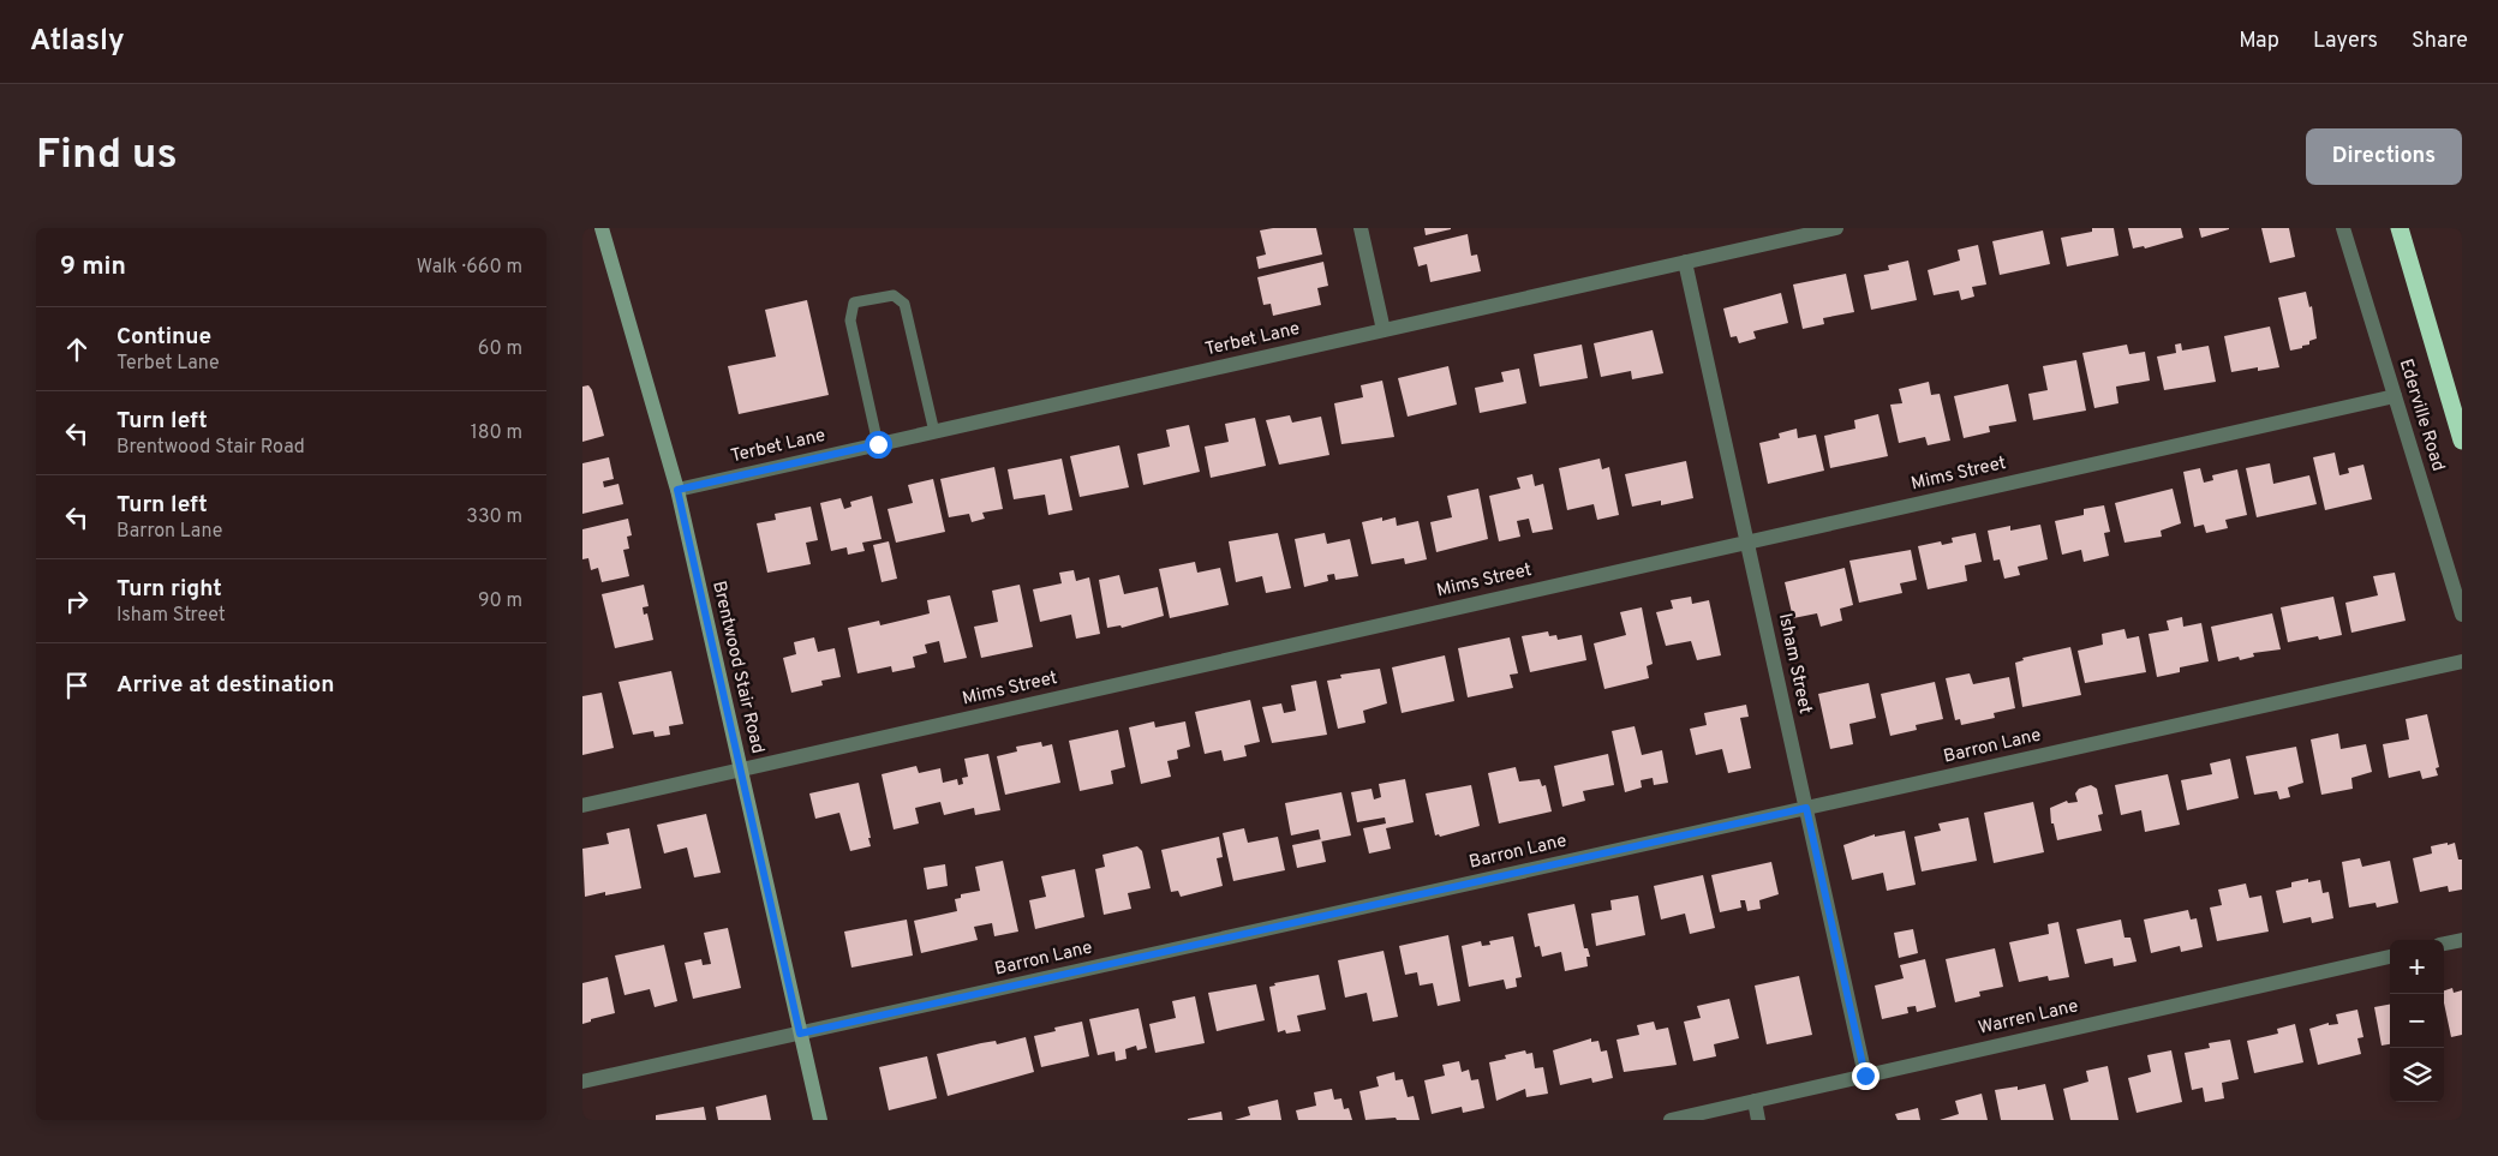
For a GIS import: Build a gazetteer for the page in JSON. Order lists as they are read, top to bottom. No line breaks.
{"streets":{"main road":["Brentwood Stair Road"],"street":["Terbet Lane","Ederville Road","Mims Street","Isham Street","Barron Lane","Warren Lane"]},"crossings":[["Terbet Lane","Isham Street"],["Terbet Lane","Brentwood Stair Road"],["Ederville Road","Mims Street"],["Mims Street","Isham Street"],["Mims Street","Brentwood Stair Road"],["Isham Street","Barron Lane"],["Isham Street","Warren Lane"],["Brentwood Stair Road","Barron Lane"]],"page":{"header":"Atlasly","nav":["Map","Layers","Share"],"buttons":"Directions","title":"Find us","heading":["9 min","Walk · 660 m"],"list":[["Continue","Terbet Lane","60 m"],["Turn left","Brentwood Stair Road","180 m"],["Turn left","Barron Lane","330 m"],["Turn right","Isham Street","90 m"],"Arrive at destination"],"map_buttons":["+","−"]}}
